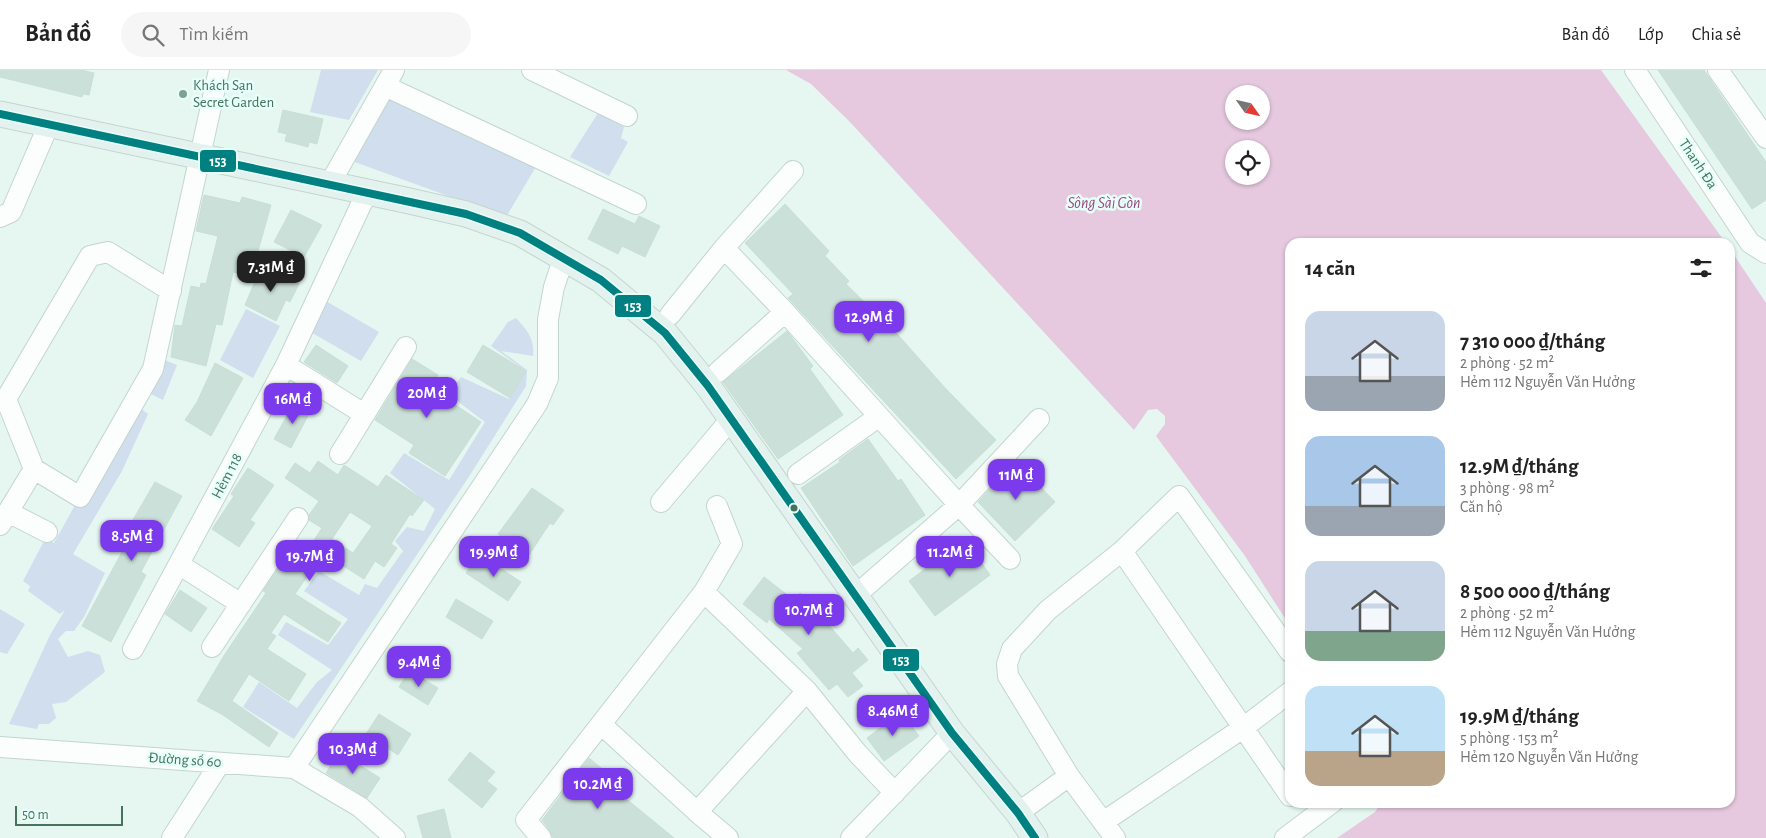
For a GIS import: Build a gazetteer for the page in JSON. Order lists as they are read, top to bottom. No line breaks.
{"streets":{"street":["Thanh Đa","Hẻm 118","Đường số 60"]},"water":["Sông Sài Gòn"],"places":["Khách Sạn Secret Garden"],"lines":["transit line 153"],"scale_bar":"50 m","north":"bottom right","page":{"header":"Bản đồ","search":"Tìm kiếm","nav":["Bản đồ","Lớp","Chia sẻ"],"heading":"14 căn","price":["7.31M ₫","12.9M ₫","20M ₫","16M ₫","11M ₫","8.5M ₫","19.9M ₫","11.2M ₫","19.7M ₫","10.7M ₫","9.4M ₫","8.46M ₫","10.3M ₫","10.2M ₫"],"list":[{"name":"7 310 000 ₫/tháng","note":"2 phòng · 52 m² · Hẻm 112 Nguyễn Văn Hưởng"},{"name":"12.9M ₫/tháng","note":"3 phòng · 98 m² · Căn hộ"},{"name":"8 500 000 ₫/tháng","note":"2 phòng · 52 m² · Hẻm 112 Nguyễn Văn Hưởng"},{"name":"19.9M ₫/tháng","note":"5 phòng · 153 m² · Hẻm 120 Nguyễn Văn Hưởng"}],"scale":"50 m"}}
